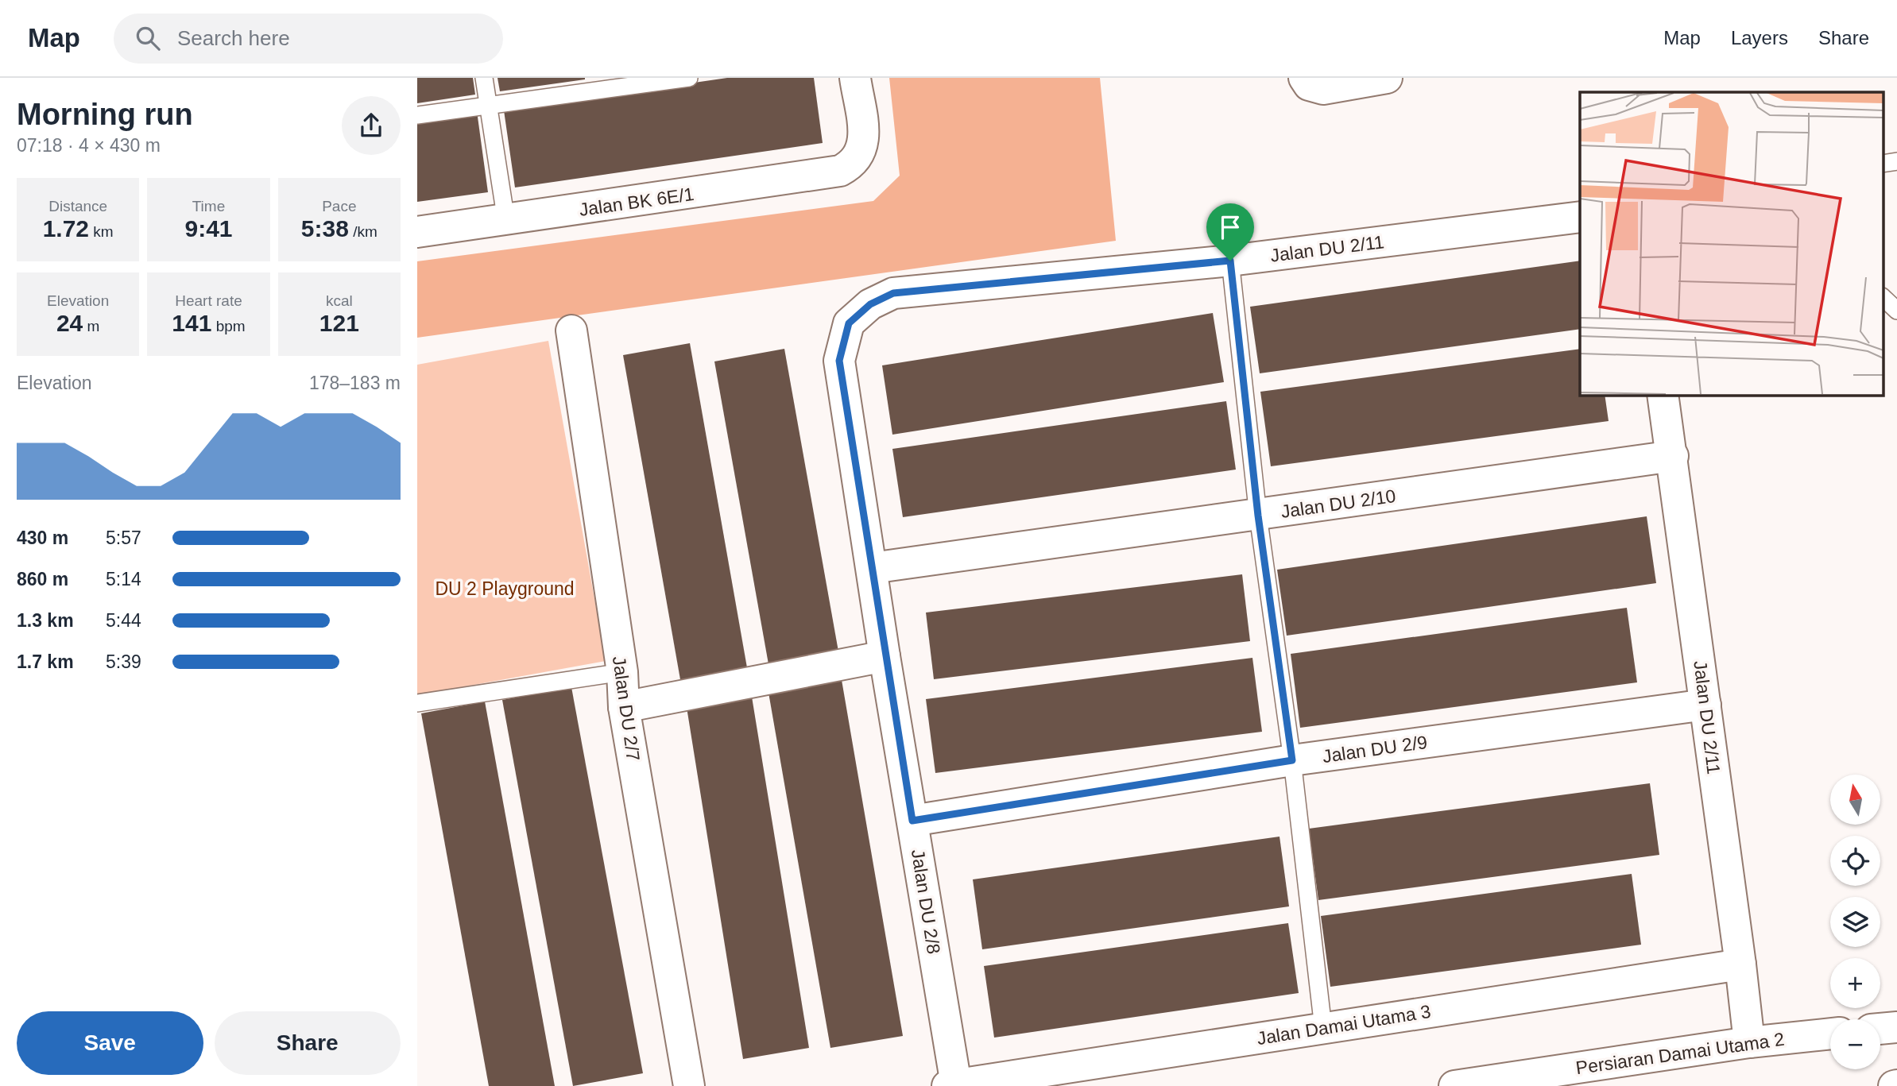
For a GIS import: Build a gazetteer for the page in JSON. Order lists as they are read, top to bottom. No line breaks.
{"streets":{"street":["Jalan BK 6E/1","Jalan DU 2/11","Jalan DU 2/10","Jalan DU 2/7","Jalan DU 2/9","Jalan DU 2/8","Jalan Damai Utama 3","Persiaran Damai Utama 2"]},"crossings":[["Jalan DU 2/11","Jalan DU 2/10"],["Jalan DU 2/11","Jalan DU 2/9"],["Jalan DU 2/11","Jalan DU 2/8"],["Jalan DU 2/11","Jalan Damai Utama 3"],["Jalan DU 2/11","Persiaran Damai Utama 2"],["Jalan DU 2/10","Jalan DU 2/8"],["Jalan DU 2/9","Jalan DU 2/8"],["Jalan DU 2/8","Jalan Damai Utama 3"]],"parks":["DU 2 Playground"],"north":"top","page":{"header":"Map","search":"Search here","nav":["Map","Layers","Share"],"heading":["Morning run","07:18 · 4 × 430 m"],"stats":[["Distance","1.72 km"],["Time","9:41"],["Pace","5:38 /km"],["Elevation","24 m"],["Heart rate","141 bpm"],["kcal","121"]],"chart":["Elevation","178–183 m"],"list":[{"name":"430 m","note":"5:57"},{"name":"860 m","note":"5:14"},{"name":"1.3 km","note":"5:44"},{"name":"1.7 km","note":"5:39"}],"map_buttons":["+","−"],"buttons":["Save","Share"]}}
